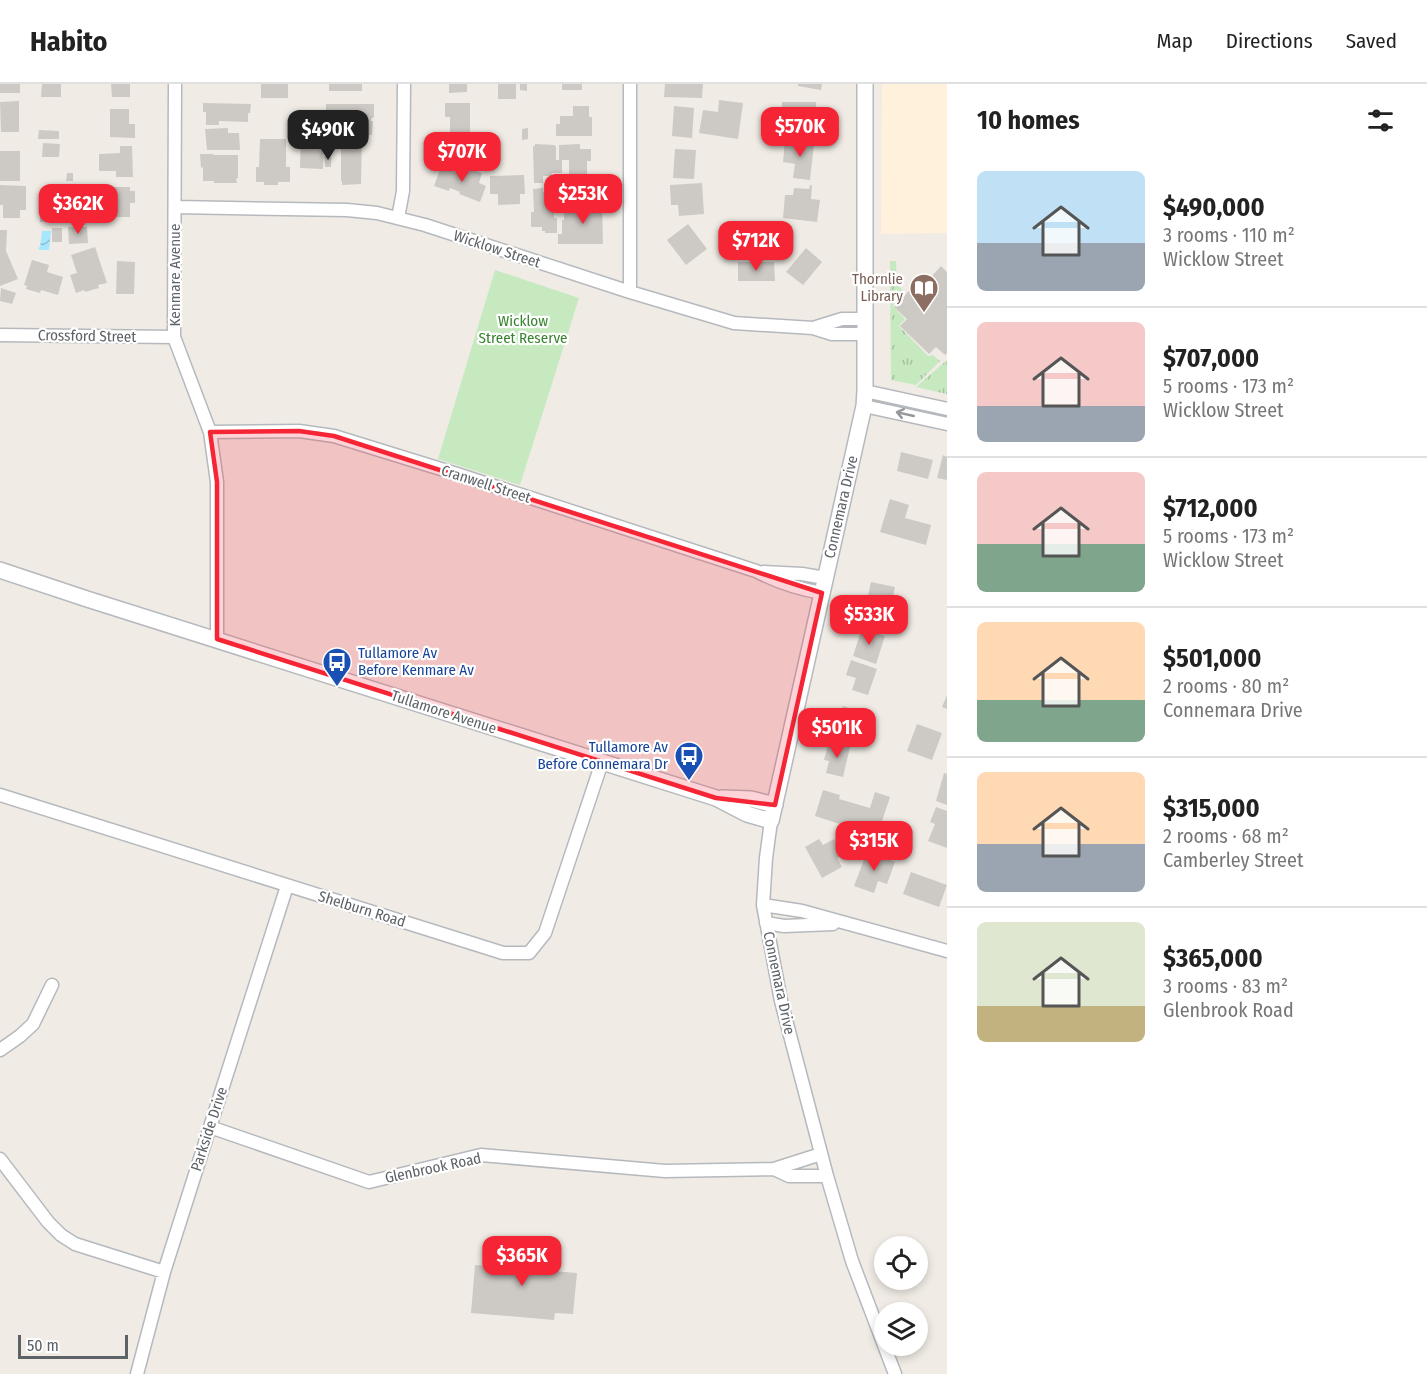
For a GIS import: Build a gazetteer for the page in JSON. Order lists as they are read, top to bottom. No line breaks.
{"streets":{"street":["Wicklow Street","Kenmare Avenue","Crossford Street","Cranwell Street","Connemara Drive","Tullamore Avenue","Shelburn Road","Parkside Drive","Glenbrook Road"]},"crossings":[["Wicklow Street","Kenmare Avenue"],["Wicklow Street","Connemara Drive"],["Kenmare Avenue","Crossford Street"],["Kenmare Avenue","Cranwell Street"],["Kenmare Avenue","Tullamore Avenue"],["Cranwell Street","Connemara Drive"],["Connemara Drive","Tullamore Avenue"],["Connemara Drive","Glenbrook Road"],["Tullamore Avenue","Shelburn Road"],["Shelburn Road","Parkside Drive"],["Parkside Drive","Glenbrook Road"]],"parks":["Wicklow Street Reserve"],"places":{"library":["Thornlie Library"],"bus stop":["Tullamore Av Before Kenmare Av","Tullamore Av Before Connemara Dr"]},"scale_bar":"50 m","page":{"header":"Habito","nav":["Map","Directions","Saved"],"heading":"10 homes","price":["$570K","$490K","$707K","$253K","$362K","$712K","$533K","$501K","$315K","$365K"],"list":[{"name":"$490,000","note":"3 rooms · 110 m² · Wicklow Street"},{"name":"$707,000","note":"5 rooms · 173 m² · Wicklow Street"},{"name":"$712,000","note":"5 rooms · 173 m² · Wicklow Street"},{"name":"$501,000","note":"2 rooms · 80 m² · Connemara Drive"},{"name":"$315,000","note":"2 rooms · 68 m² · Camberley Street"},{"name":"$365,000","note":"3 rooms · 83 m² · Glenbrook Road"}],"scale":"50 m"}}
